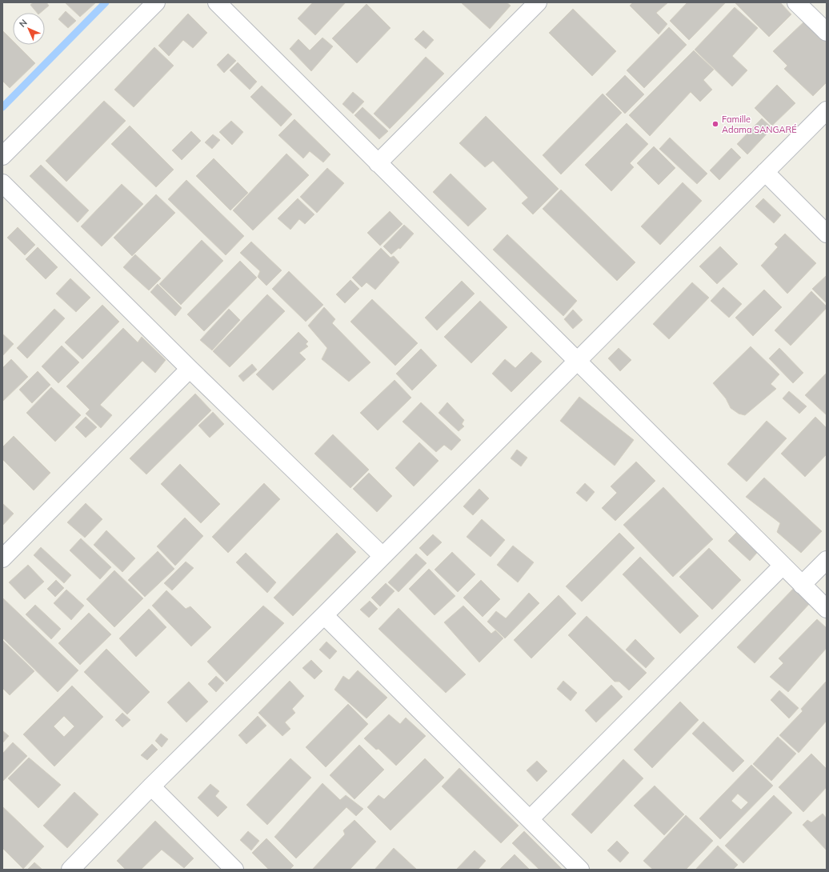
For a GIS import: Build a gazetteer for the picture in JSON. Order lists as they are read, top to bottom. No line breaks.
{"places":["Famille Adama SANGARÉ"],"north":"top left"}
